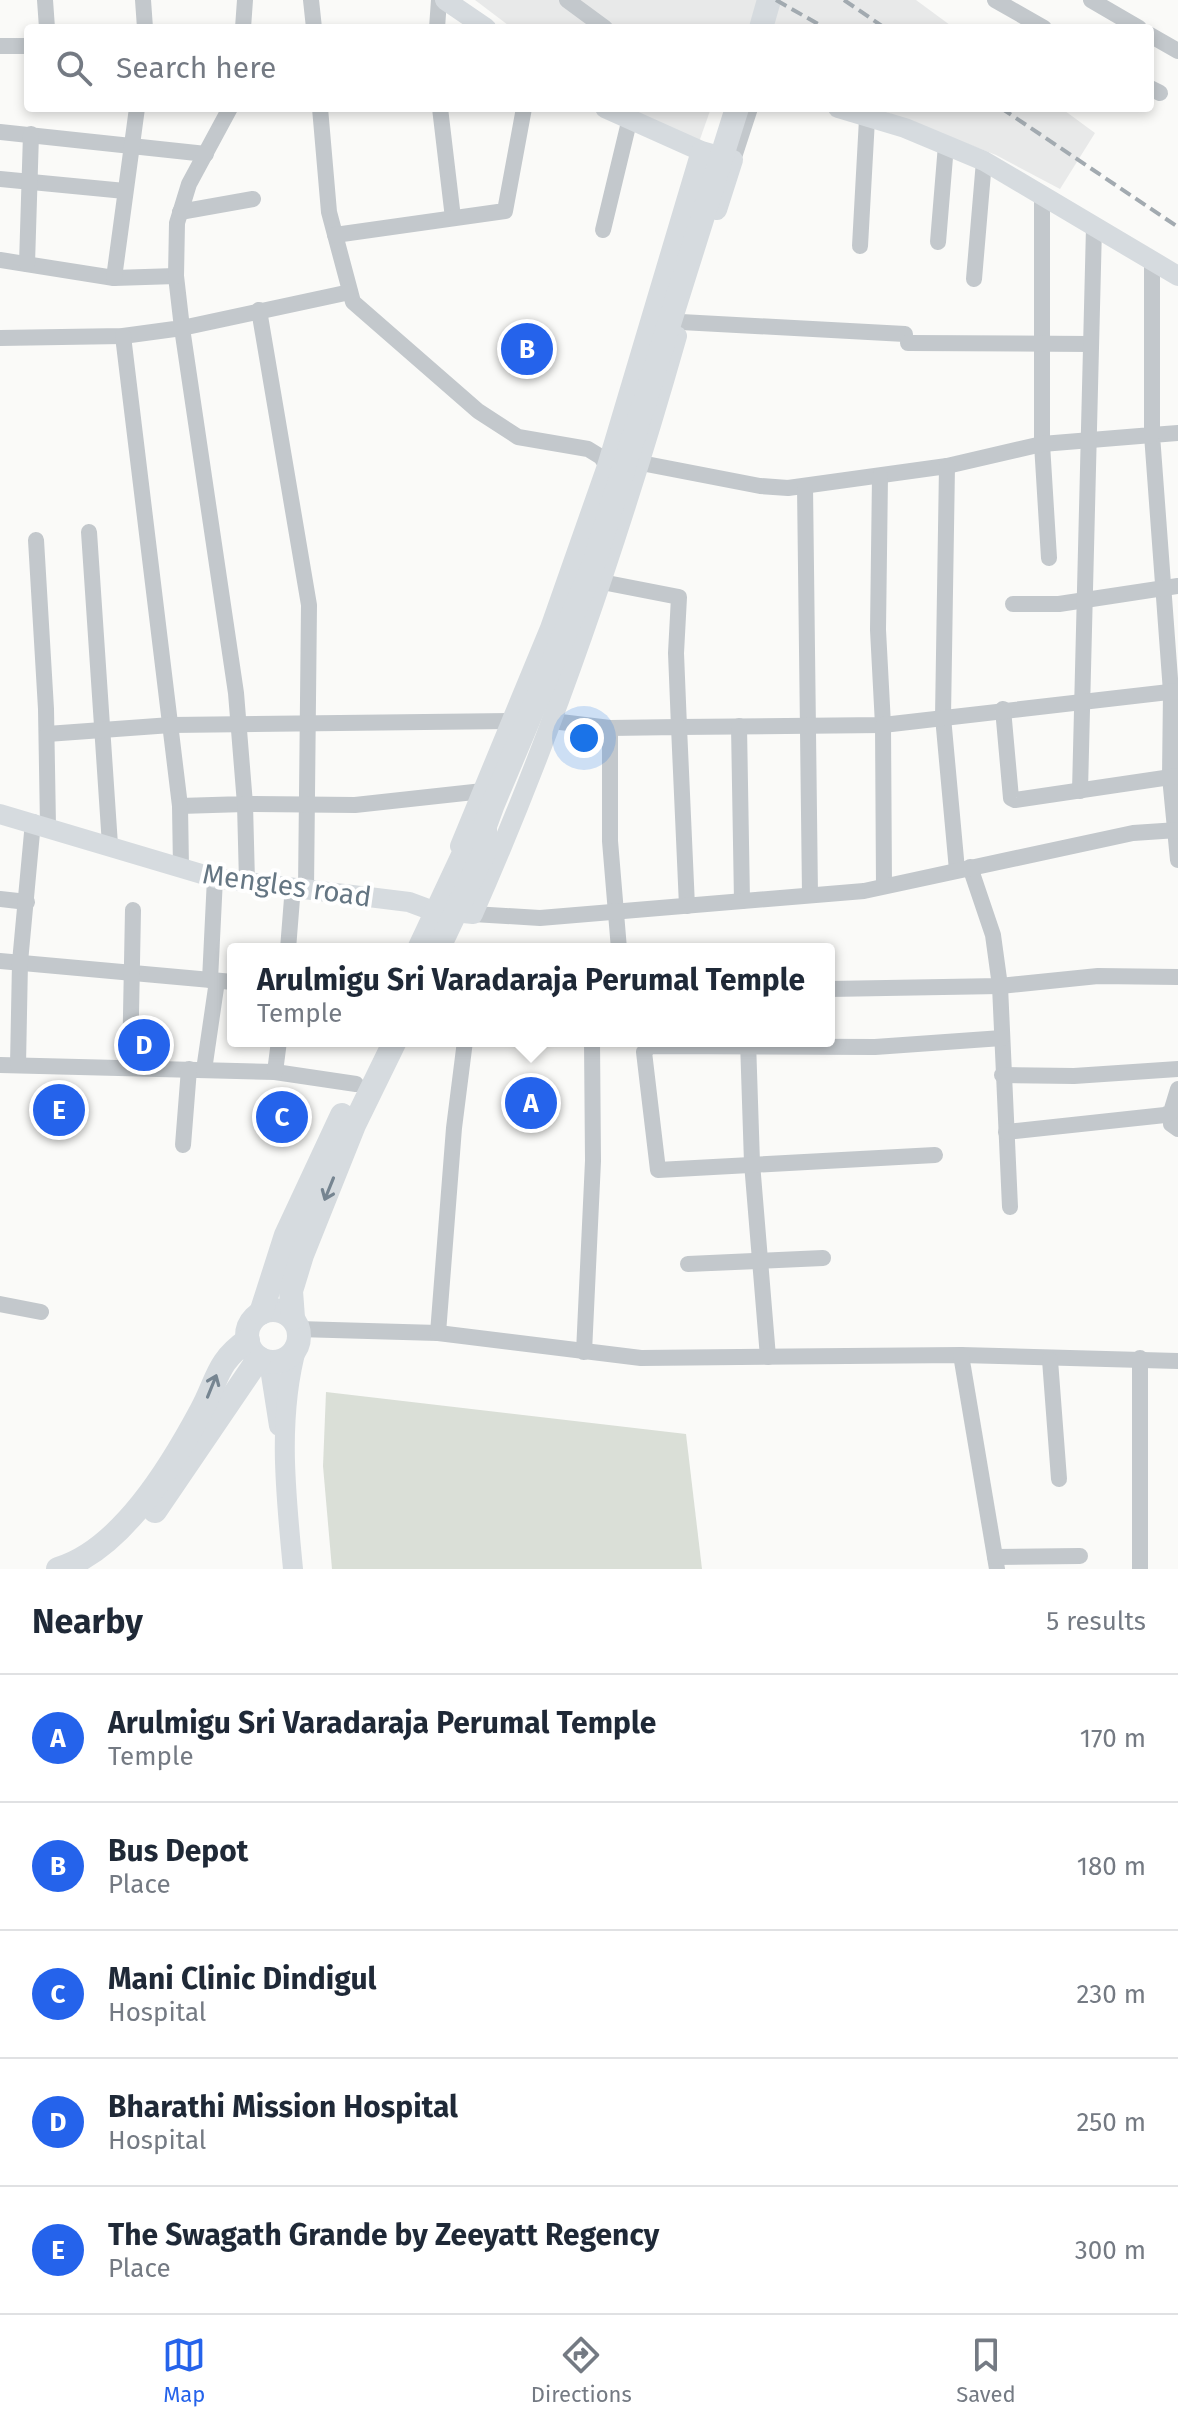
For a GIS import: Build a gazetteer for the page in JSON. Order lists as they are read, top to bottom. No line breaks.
{"streets":{"main road":["Mengles road"]},"page":{"search":"Search here","pins":["B","D","A","E","C"],"popup":["Arulmigu Sri Varadaraja Perumal Temple","Temple"],"heading":["Nearby","5 results"],"list":[{"mark":"A","name":"Arulmigu Sri Varadaraja Perumal Temple","note":"Temple","value":"170 m"},{"mark":"B","name":"Bus Depot","note":"Place","value":"180 m"},{"mark":"C","name":"Mani Clinic Dindigul","note":"Hospital","value":"230 m"},{"mark":"D","name":"Bharathi Mission Hospital","note":"Hospital","value":"250 m"},{"mark":"E","name":"The Swagath Grande by Zeeyatt Regency","note":"Place","value":"300 m"}],"nav":["Map","Directions","Saved"]}}
